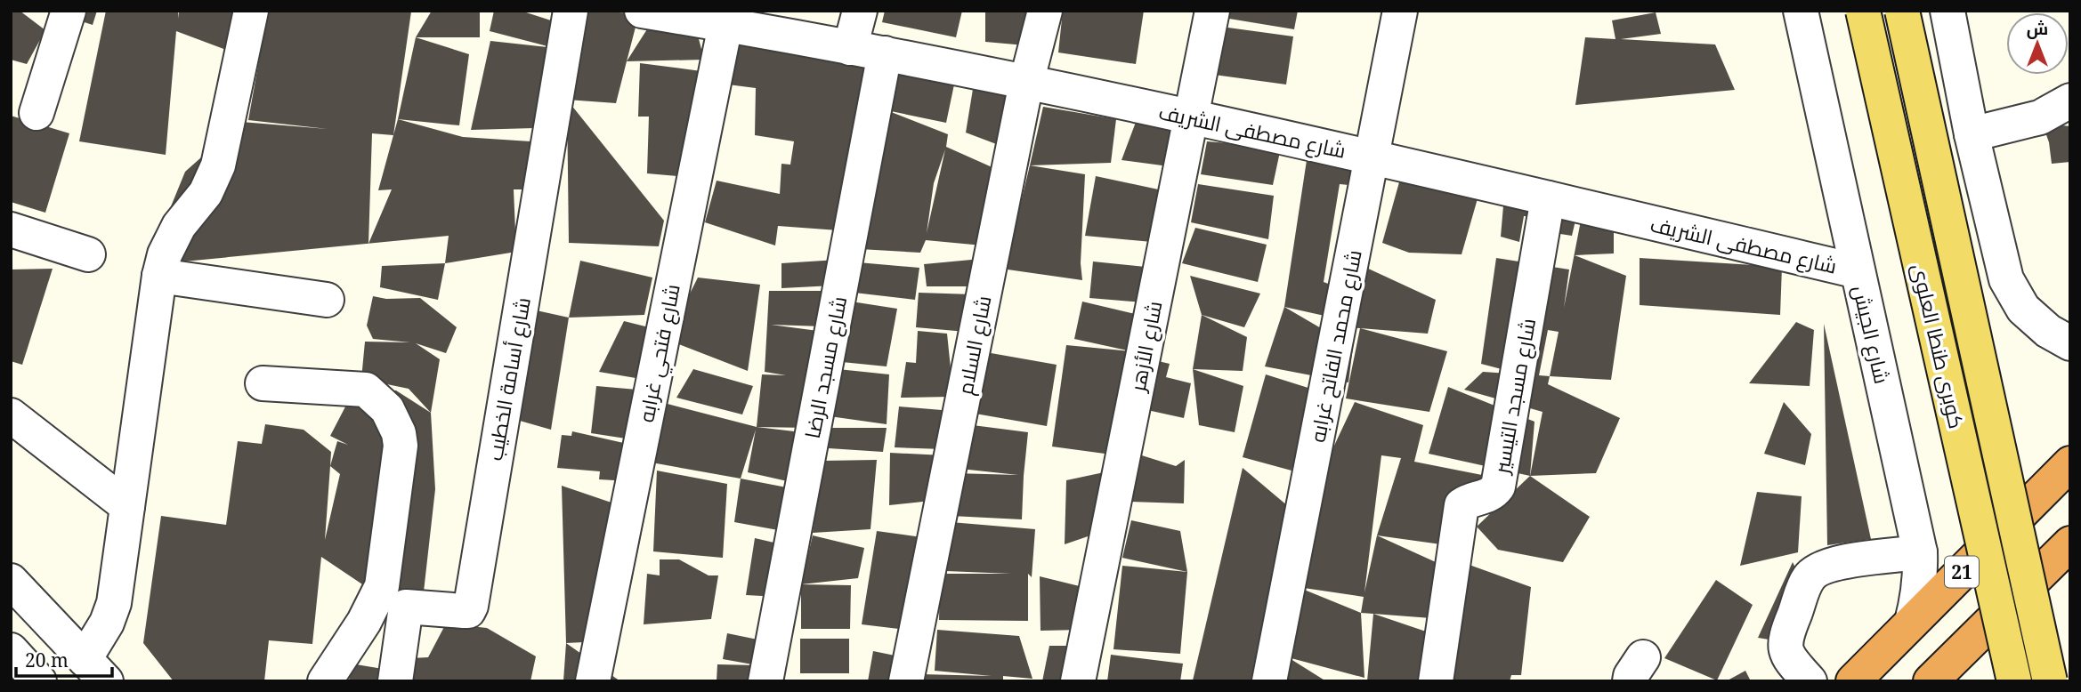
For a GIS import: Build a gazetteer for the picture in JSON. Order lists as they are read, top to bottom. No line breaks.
{"streets":{"highway":["21"],"main road":["كوبرى طنطا العلوى"],"street":["شارع مصطفى الشريف","شارع الجيش","شارع السلام","شارع الأزهر","شارع محمد الفاتح غرابه","شارع فتحي غرابه","شارع مسجد الرضا","شارع أسامة الخطيب","شارع مسجد التيسير"]},"crossings":[["شارع مصطفى الشريف","شارع الجيش"],["شارع مصطفى الشريف","شارع السلام"],["شارع مصطفى الشريف","شارع الأزهر"],["شارع مصطفى الشريف","شارع محمد الفاتح غرابه"],["شارع مصطفى الشريف","شارع فتحي غرابه"],["شارع مصطفى الشريف","شارع مسجد الرضا"],["شارع مصطفى الشريف","شارع مسجد التيسير"],["شارع الجيش","21"]],"scale_bar":"20 m","north":"top"}
